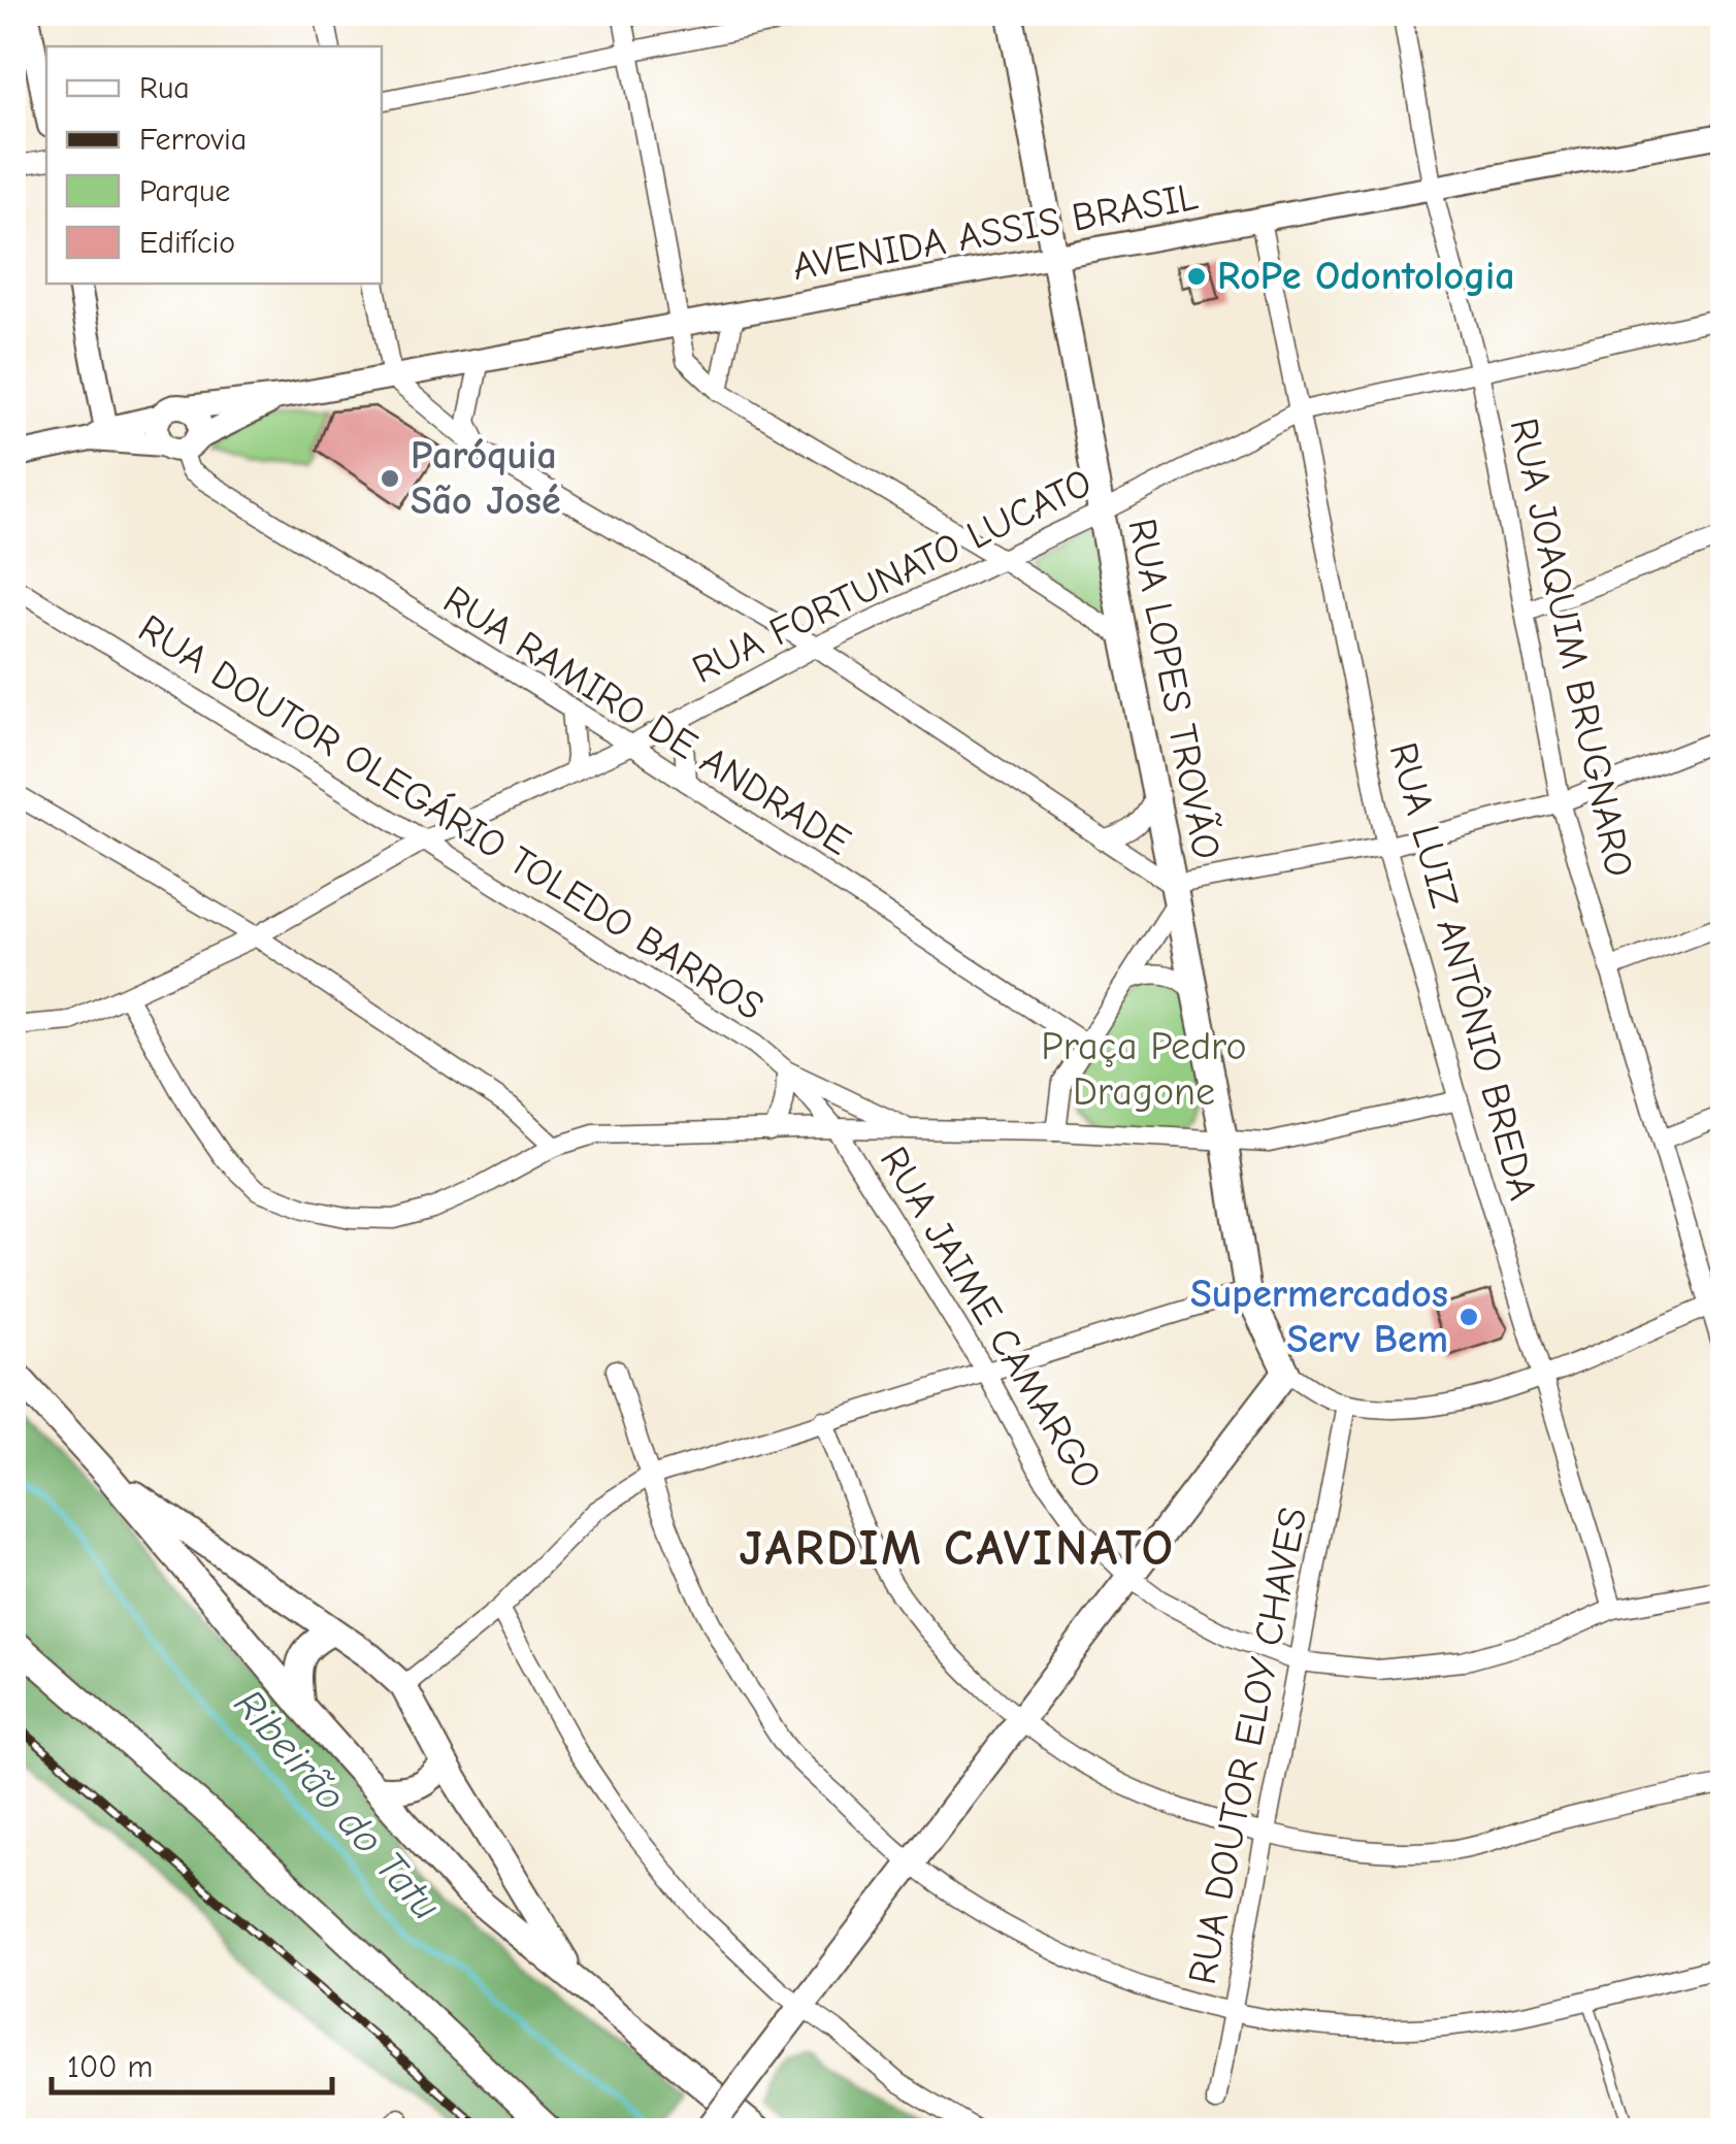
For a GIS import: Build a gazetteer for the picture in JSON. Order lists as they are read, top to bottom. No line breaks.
{"streets":{"main road":["RUA LOPES TROVÃO"],"street":["AVENIDA ASSIS BRASIL","RUA FORTUNATO LUCATO","RUA JOAQUIM BRUGNARO","RUA RAMIRO DE ANDRADE","RUA DOUTOR OLEGÁRIO TOLEDO BARROS","RUA LUIZ ANTÔNIO BREDA","RUA JAIME CAMARGO","RUA DOUTOR ELOY CHAVES"]},"crossings":[["AVENIDA ASSIS BRASIL","RUA JOAQUIM BRUGNARO"],["AVENIDA ASSIS BRASIL","RUA LOPES TROVÃO"],["AVENIDA ASSIS BRASIL","RUA RAMIRO DE ANDRADE"],["AVENIDA ASSIS BRASIL","RUA LUIZ ANTÔNIO BREDA"],["RUA FORTUNATO LUCATO","RUA JOAQUIM BRUGNARO"],["RUA FORTUNATO LUCATO","RUA LOPES TROVÃO"],["RUA FORTUNATO LUCATO","RUA RAMIRO DE ANDRADE"],["RUA FORTUNATO LUCATO","RUA DOUTOR OLEGÁRIO TOLEDO BARROS"],["RUA FORTUNATO LUCATO","RUA LUIZ ANTÔNIO BREDA"],["RUA DOUTOR OLEGÁRIO TOLEDO BARROS","RUA JAIME CAMARGO"],["RUA LUIZ ANTÔNIO BREDA","RUA JAIME CAMARGO"],["RUA JAIME CAMARGO","RUA DOUTOR ELOY CHAVES"]],"districts":["JARDIM CAVINATO"],"water":["Ribeirão do Tatu"],"parks":["Praça Pedro Dragone"],"places":["RoPe Odontologia","Paróquia São José","Supermercados Serv Bem"],"legend":["Rua","Ferrovia","Parque","Edifício"],"scale_bar":"100 m"}
